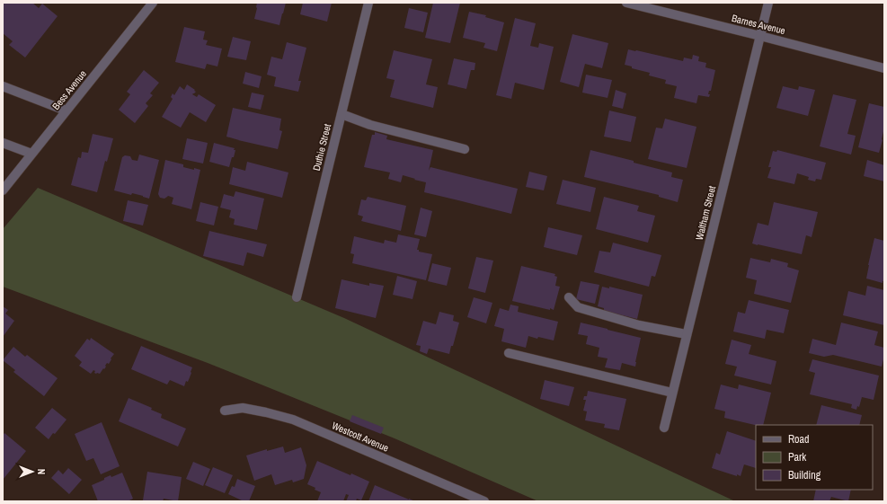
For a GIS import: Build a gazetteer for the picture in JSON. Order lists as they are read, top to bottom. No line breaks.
{"streets":{"street":["Barnes Avenue","Bess Avenue","Duthie Street","Waltham Street","Westcott Avenue"]},"crossings":[["Barnes Avenue","Waltham Street"]],"legend":["Road","Park","Building"],"north":"right"}
